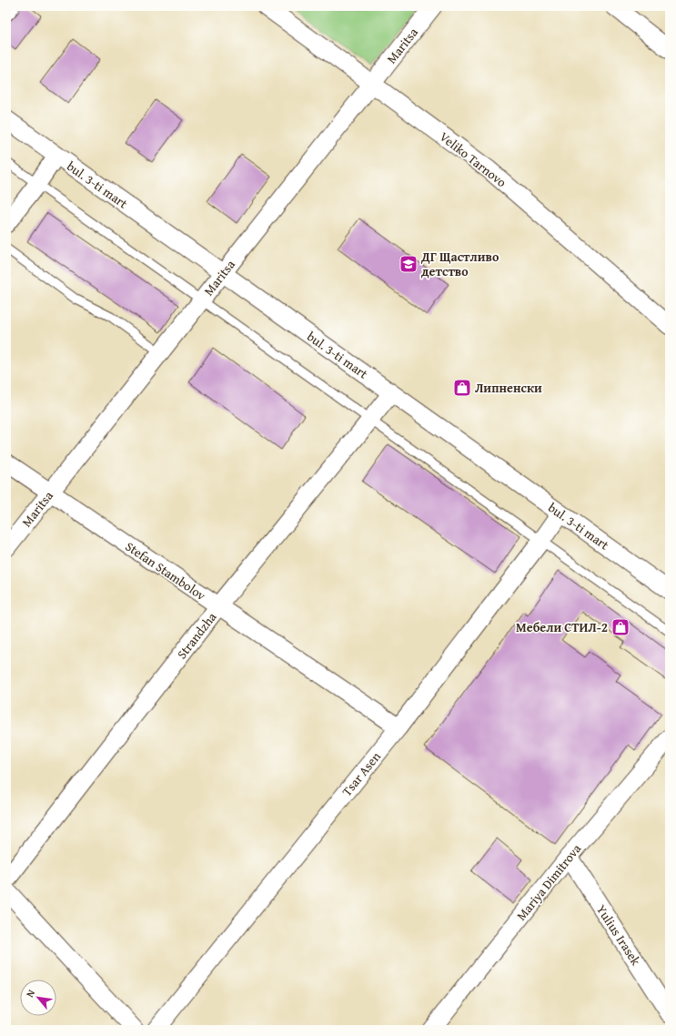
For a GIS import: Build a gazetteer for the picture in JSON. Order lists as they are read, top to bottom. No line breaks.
{"streets":{"street":["Maritsa","Veliko Tarnovo","bul. 3-ti mart","Stefan Stambolov","Strandzha","Tsar Asen","Mariya Dimitrova","Yulius Irasek"]},"crossings":[["Maritsa","Veliko Tarnovo"],["Maritsa","bul. 3-ti mart"],["Maritsa","Stefan Stambolov"],["bul. 3-ti mart","Strandzha"],["bul. 3-ti mart","Tsar Asen"],["Stefan Stambolov","Strandzha"],["Stefan Stambolov","Tsar Asen"],["Mariya Dimitrova","Yulius Irasek"]],"places":{"school or university":["ДГ Щастливо детство"],"shop":["Липненски","Мебели СТИЛ-2"]},"north":"top left"}
